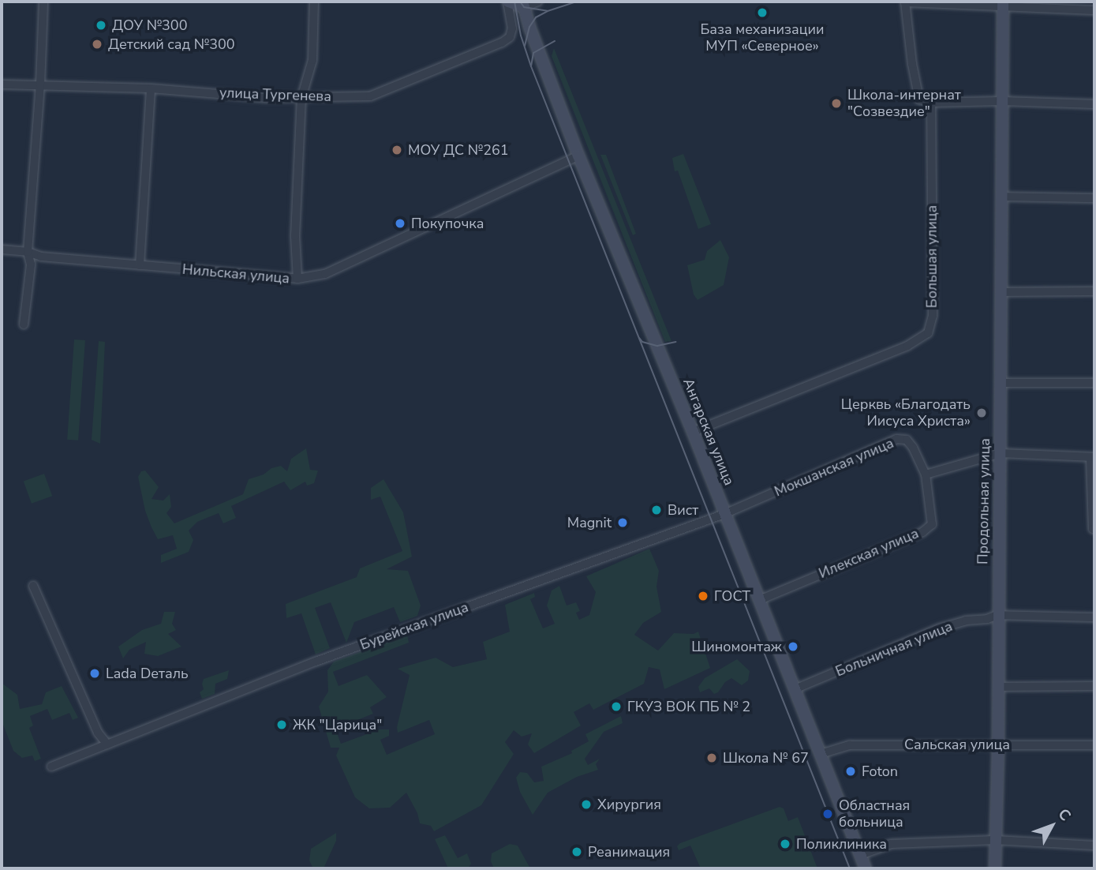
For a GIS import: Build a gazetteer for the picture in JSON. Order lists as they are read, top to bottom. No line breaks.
{"streets":{"main road":["Ангарская улица","Продольная улица"],"street":["улица Тургенева","Большая улица","Нильская улица","Мокшанская улица","Илекская улица","Бурейская улица","Больничная улица","Сальская улица"]},"crossings":[["улица Тургенева","Ангарская улица"],["Большая улица","Ангарская улица"],["Нильская улица","Ангарская улица"],["Ангарская улица","Мокшанская улица"],["Ангарская улица","Илекская улица"],["Ангарская улица","Бурейская улица"],["Ангарская улица","Больничная улица"],["Ангарская улица","Сальская улица"],["Мокшанская улица","Илекская улица"],["Мокшанская улица","Бурейская улица"],["Продольная улица","Больничная улица"],["Продольная улица","Сальская улица"]],"places":["База механизации МУП «Северное»","ДОУ №300","Детский сад №300","Школа-интернат \"Созвездие\"","МОУ ДС №261","Покупочка","Церквь «Благодать Иисуса Христа»","Вист","Magnit","ГОСТ","Шиномонтаж","Lada Dеталь","ГКУЗ ВОК ПБ № 2","ЖК \"Царица\"","Школа № 67","Foton","Хирургия","Областная больница","Поликлиника","Реанимация"],"north":"top right"}
